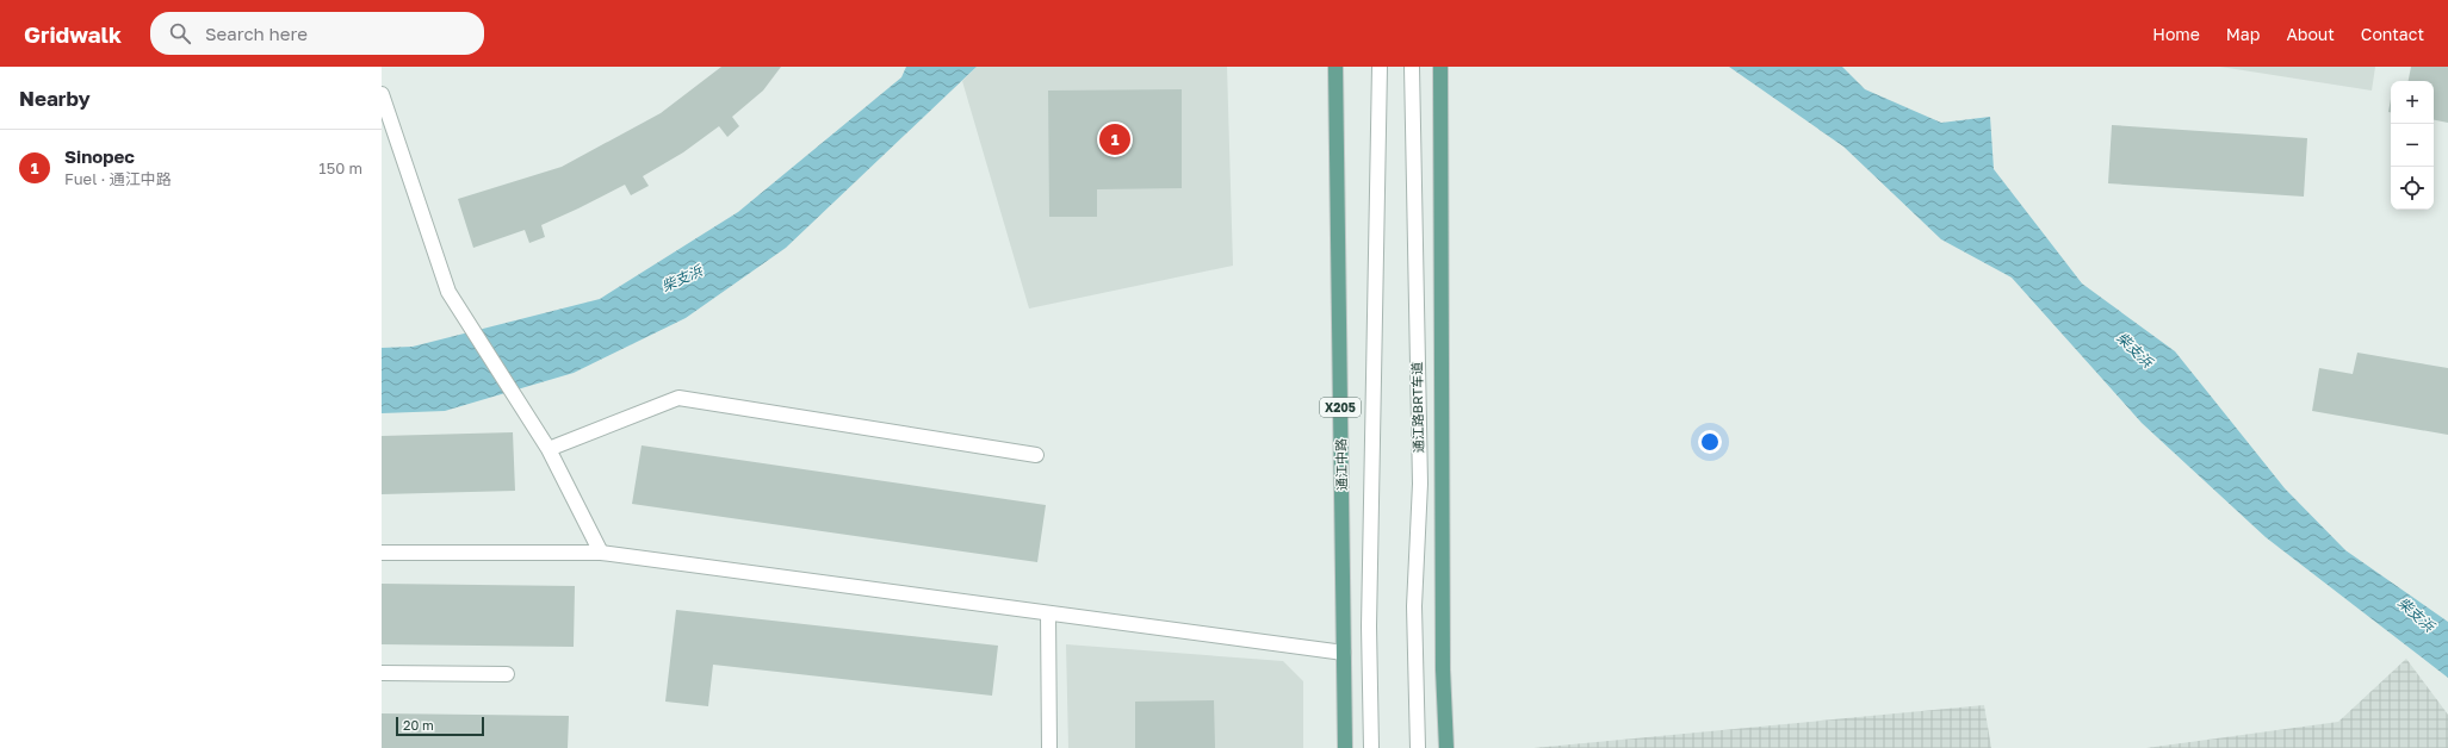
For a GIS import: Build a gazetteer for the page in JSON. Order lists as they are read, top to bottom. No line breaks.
{"streets":{"main road":["X205","通江中路"],"street":["通江路BRT车道"]},"water":["柴支浜"],"scale_bar":"20 m","page":{"header":"Gridwalk","search":"Search here","nav":["Home","Map","About","Contact"],"heading":"Nearby","map_buttons":["+","−"],"pins":"1","list":[{"mark":"1","name":"Sinopec","note":"Fuel · 通江中路","value":"150 m"}],"scale":"20 m"}}
